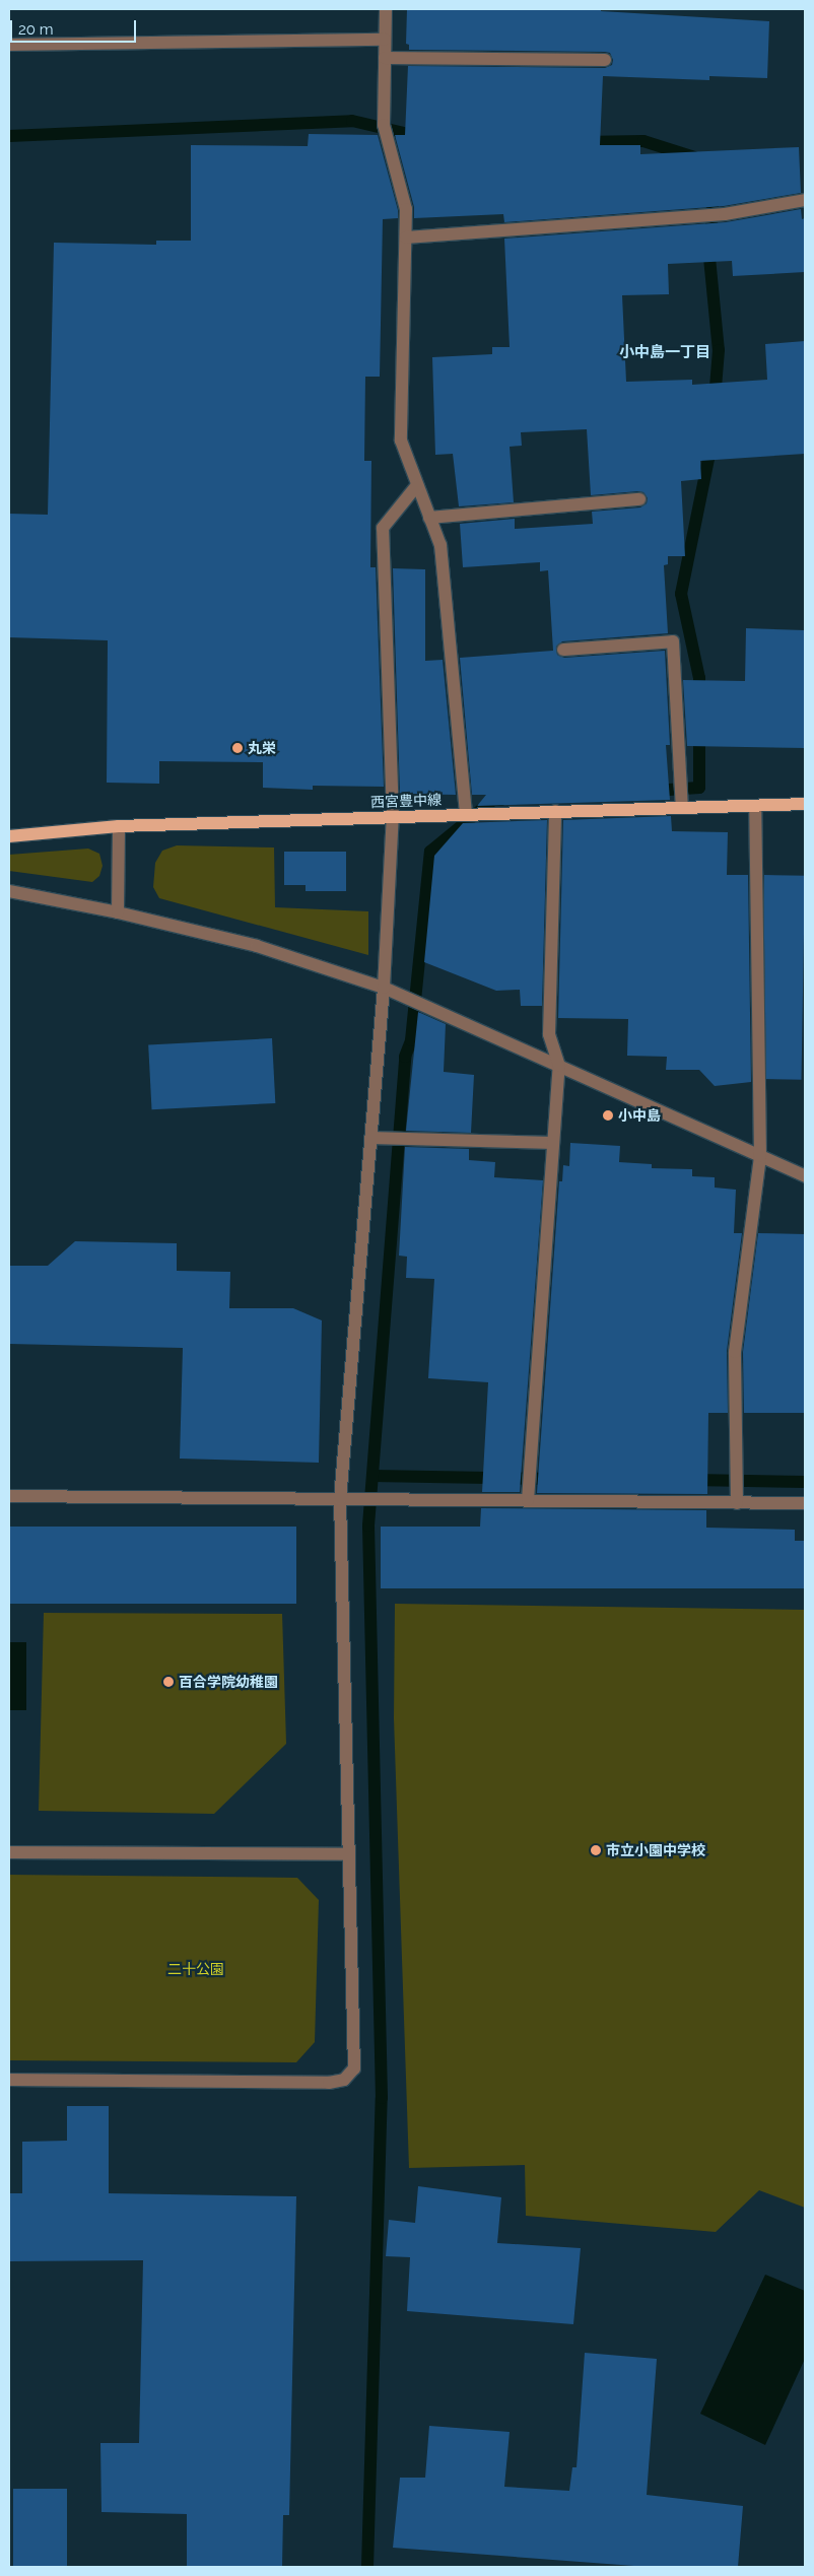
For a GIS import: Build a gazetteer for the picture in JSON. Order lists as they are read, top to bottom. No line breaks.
{"streets":{"main road":["西宮豊中線"]},"districts":["小中島一丁目"],"parks":["二十公園"],"places":["丸栄","小中島","百合学院幼稚園","市立小園中学校"],"scale_bar":"20 m"}
